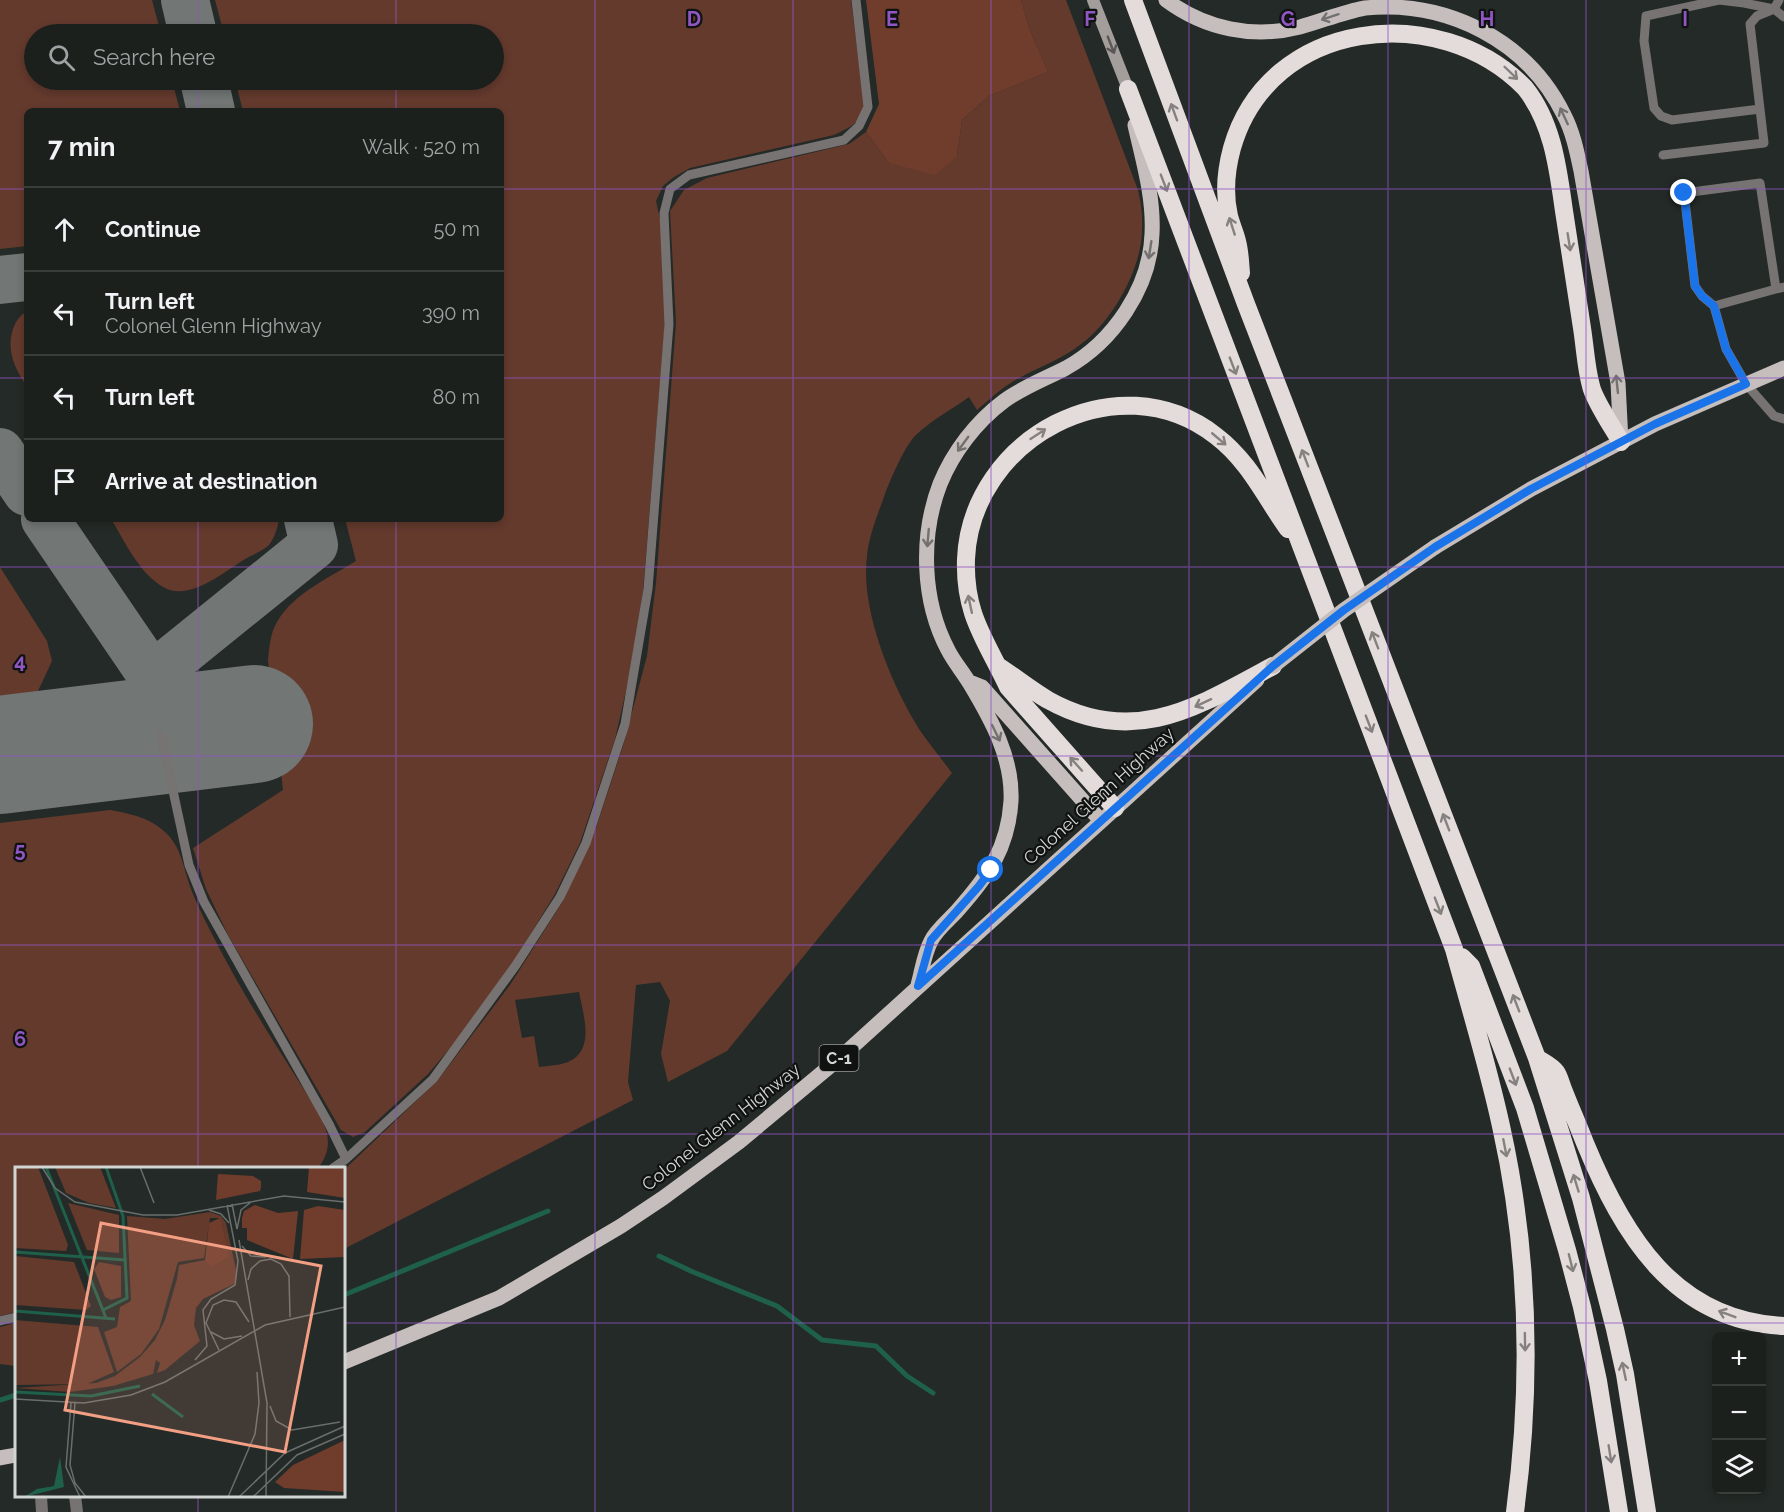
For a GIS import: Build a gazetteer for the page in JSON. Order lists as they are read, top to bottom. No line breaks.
{"streets":{"main road":["Colonel Glenn Highway","C-1"]},"page":{"search":"Search here","heading":["7 min","Walk · 520 m"],"list":[["Continue","50 m"],["Turn left","Colonel Glenn Highway","390 m"],["Turn left","80 m"],"Arrive at destination"],"map_buttons":["+","−"]},"grid":{"columns":["D","E","F","G","H","I"],"rows":["4","5","6"]}}
